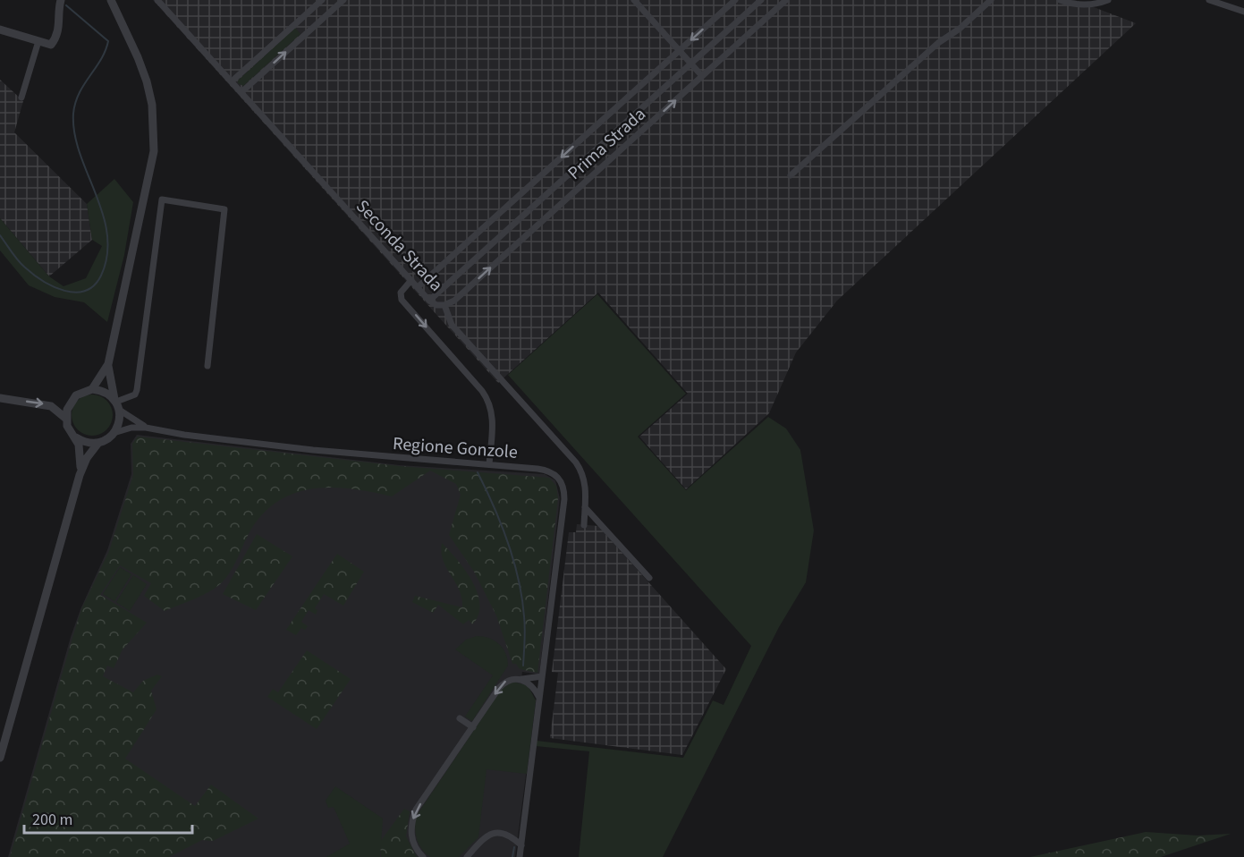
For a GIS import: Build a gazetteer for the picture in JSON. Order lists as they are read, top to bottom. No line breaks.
{"streets":{"street":["Prima Strada","Seconda Strada","Regione Gonzole"]},"crossings":[["Prima Strada","Seconda Strada"]],"scale_bar":"200 m"}
